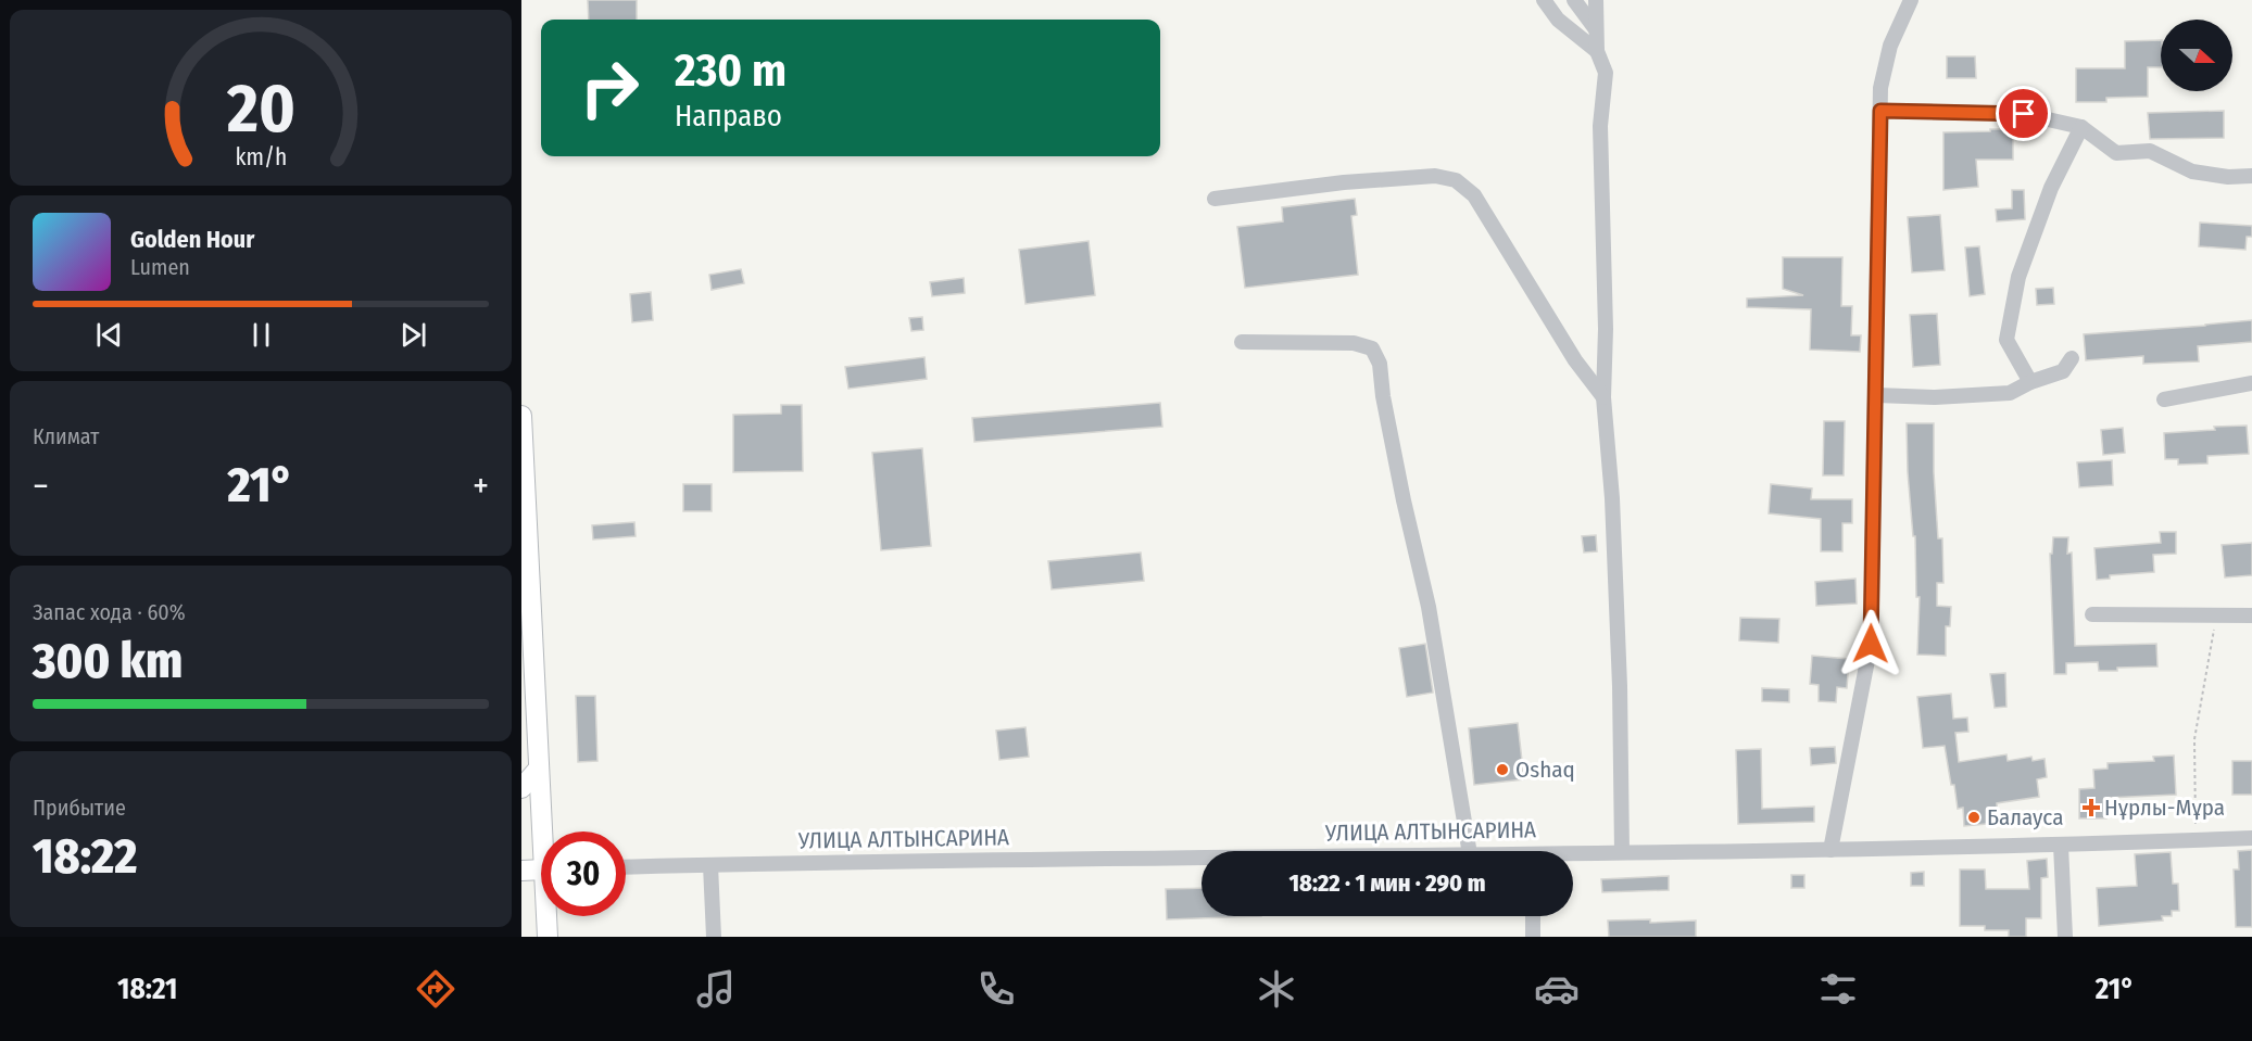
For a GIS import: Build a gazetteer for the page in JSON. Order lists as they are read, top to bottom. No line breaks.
{"streets":{"street":["УЛИЦА АЛТЫНСАРИНА"]},"places":{"other":["Oshaq","Балауса"],"health":["Нұрлы-Мұра"]},"north":"right","page":{"turn":["230 m","Направо"],"song":["Golden Hour","Lumen"],"tile":["Климат",["Запас хода · 60%","300 km"],["Прибытие","18:22"]],"heat":["−","21°","+"],"limit":"30","trip":"18:22 · 1 мин · 290 m","tabs":["18:21","21°"],"gauge":["20","km/h"]}}
